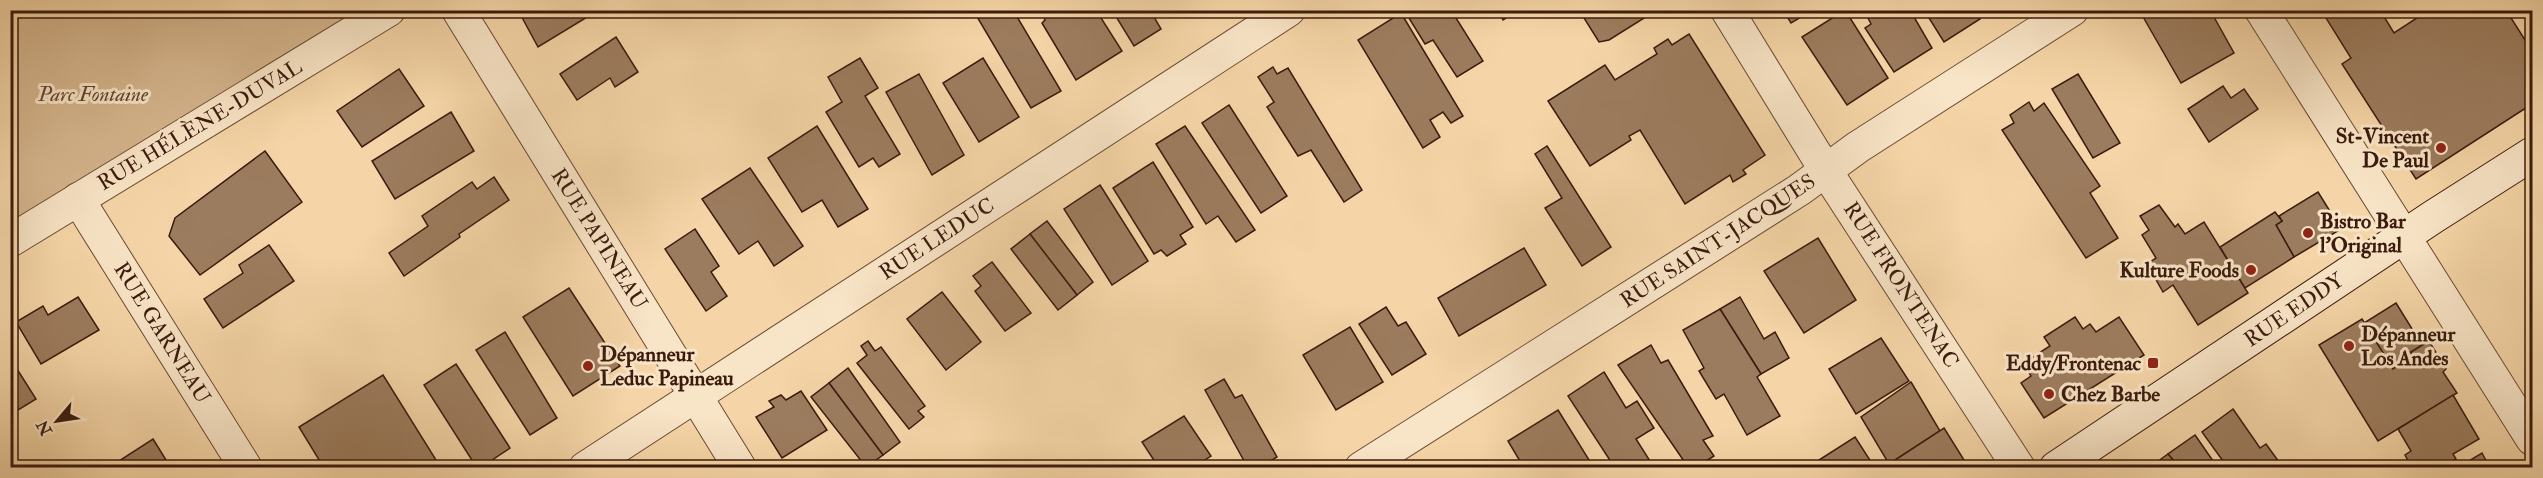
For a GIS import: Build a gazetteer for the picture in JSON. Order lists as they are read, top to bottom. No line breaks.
{"streets":{"main road":["RUE EDDY"],"street":["RUE HÉLÈNE-DUVAL","RUE PAPINEAU","RUE LEDUC","RUE SAINT-JACQUES","RUE FRONTENAC","RUE GARNEAU"]},"crossings":[["RUE HÉLÈNE-DUVAL","RUE GARNEAU"],["RUE PAPINEAU","RUE LEDUC"],["RUE SAINT-JACQUES","RUE FRONTENAC"]],"parks":["Parc Fontaine"],"places":{"other":["St-Vincent De Paul","Bistro Bar l'Original","Kulture Foods","Dépanneur Los Andes","Dépanneur Leduc Papineau","Chez Barbe"],"transit":["Eddy/Frontenac"]},"north":"bottom left"}
